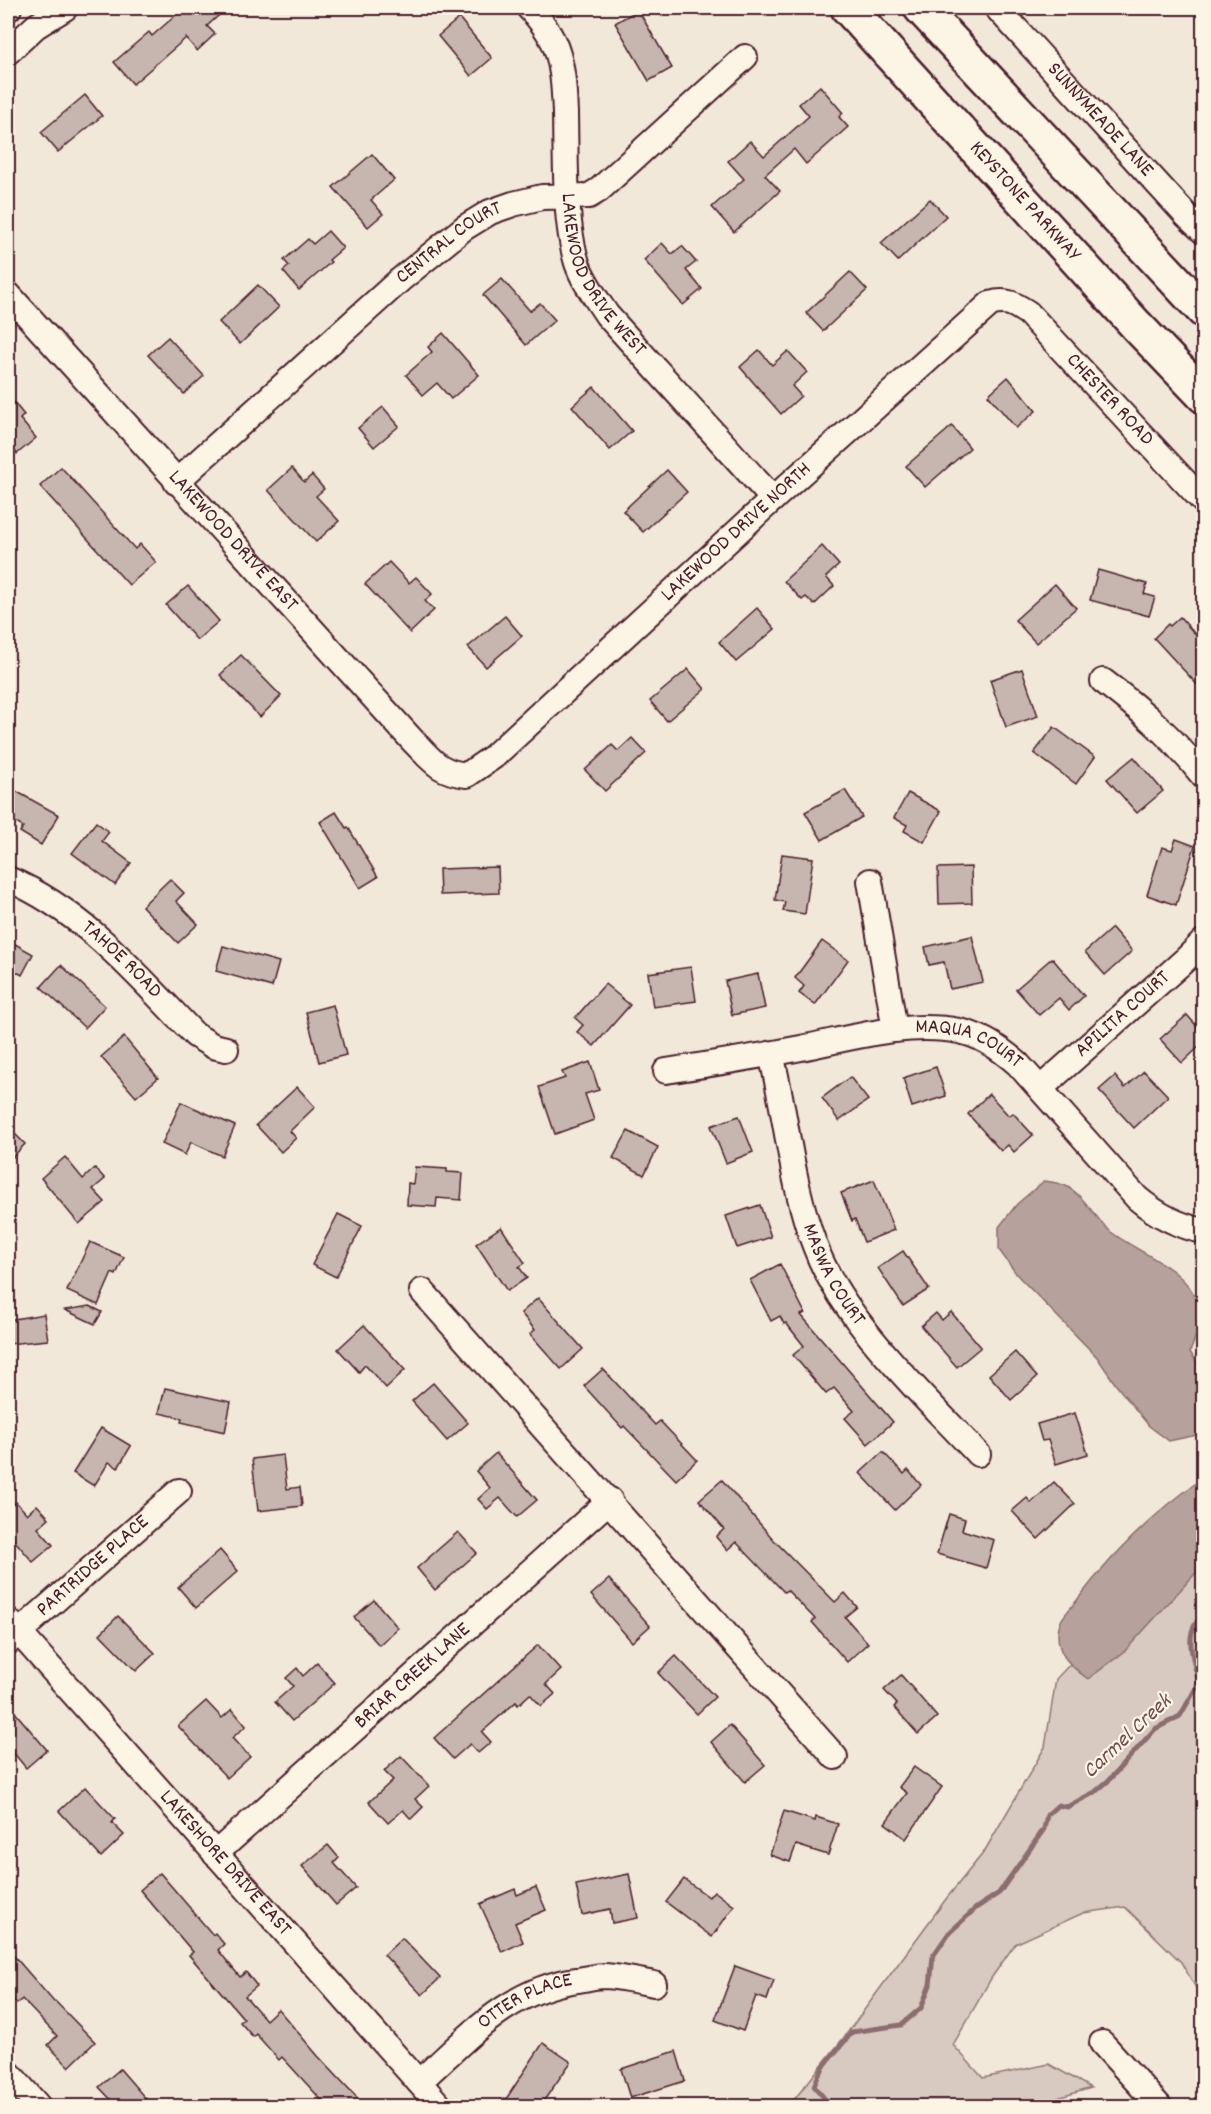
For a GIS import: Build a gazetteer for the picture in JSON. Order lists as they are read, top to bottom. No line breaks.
{"streets":{"highway":["KEYSTONE PARKWAY"],"street":["SUNNYMEADE LANE","CENTRAL COURT","LAKEWOOD DRIVE WEST","CHESTER ROAD","LAKEWOOD DRIVE NORTH","LAKEWOOD DRIVE EAST","TAHOE ROAD","APILITA COURT","MAQUA COURT","MASWA COURT","PARTRIDGE PLACE","BRIAR CREEK LANE","LAKESHORE DRIVE EAST","OTTER PLACE"]},"crossings":[["CENTRAL COURT","LAKEWOOD DRIVE WEST"],["CENTRAL COURT","LAKEWOOD DRIVE EAST"],["LAKEWOOD DRIVE WEST","LAKEWOOD DRIVE NORTH"],["CHESTER ROAD","LAKEWOOD DRIVE NORTH"],["LAKEWOOD DRIVE NORTH","LAKEWOOD DRIVE EAST"],["APILITA COURT","MAQUA COURT"],["MAQUA COURT","MASWA COURT"],["PARTRIDGE PLACE","LAKESHORE DRIVE EAST"],["BRIAR CREEK LANE","LAKESHORE DRIVE EAST"],["LAKESHORE DRIVE EAST","OTTER PLACE"]],"water":["Carmel Creek"]}
